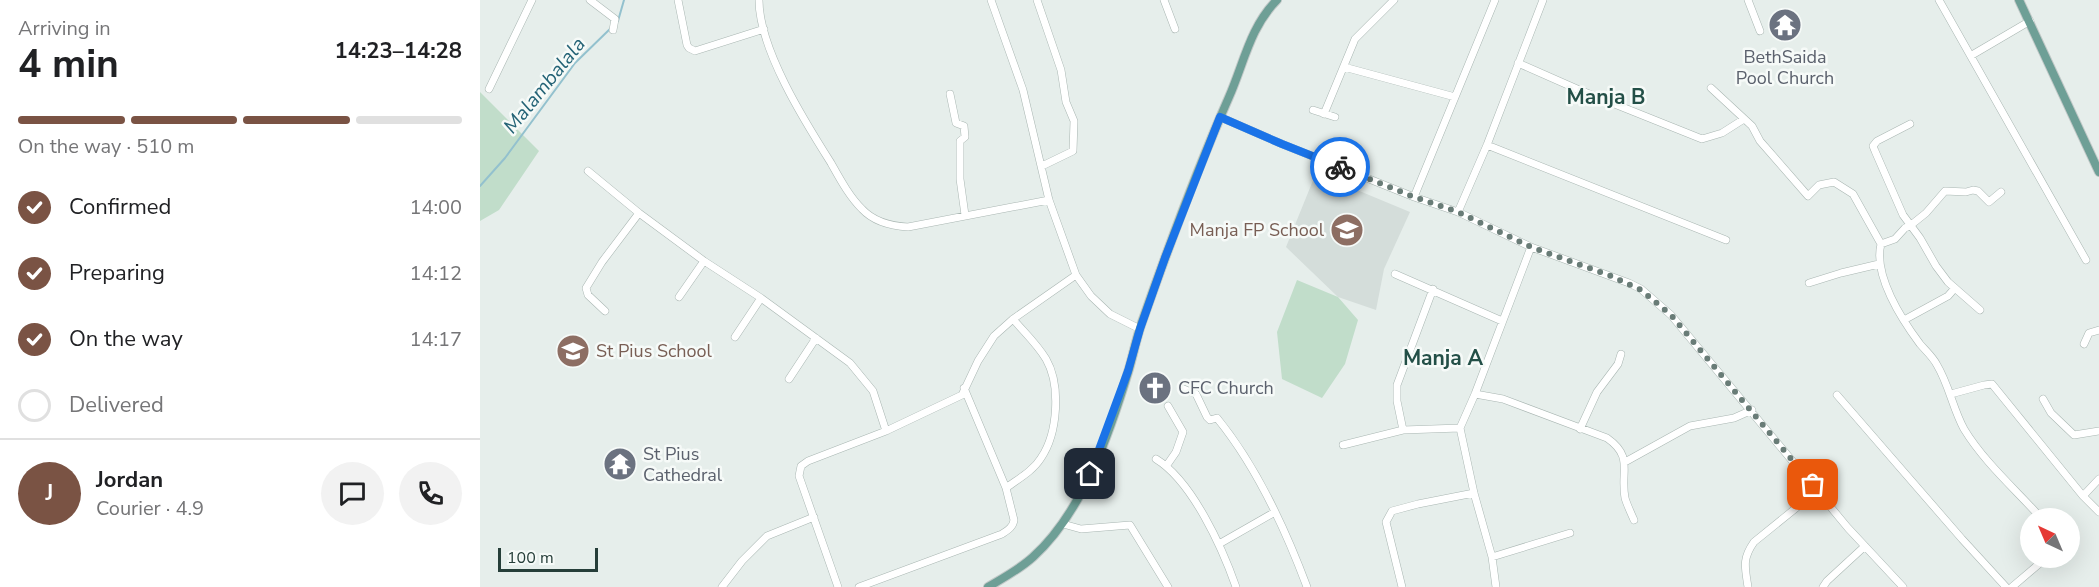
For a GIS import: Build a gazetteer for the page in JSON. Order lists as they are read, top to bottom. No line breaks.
{"districts":["Manja B","Manja A"],"water":["Malambalala"],"places":{"temple":["BethSaida Pool Church","St Pius Cathedral"],"school or university":["Manja FP School","St Pius School"],"church":["CFC Church"]},"scale_bar":"100 m","north":"top left","page":{"heading":["4 min","Arriving in","14:23–14:28"],"panel":["Jordan","Courier · 4.9"],"bar":"On the way · 510 m","list":[["Confirmed","14:00"],["Preparing","14:12"],["On the way","14:17"],"Delivered"],"round":"J","scale":"100 m"}}
